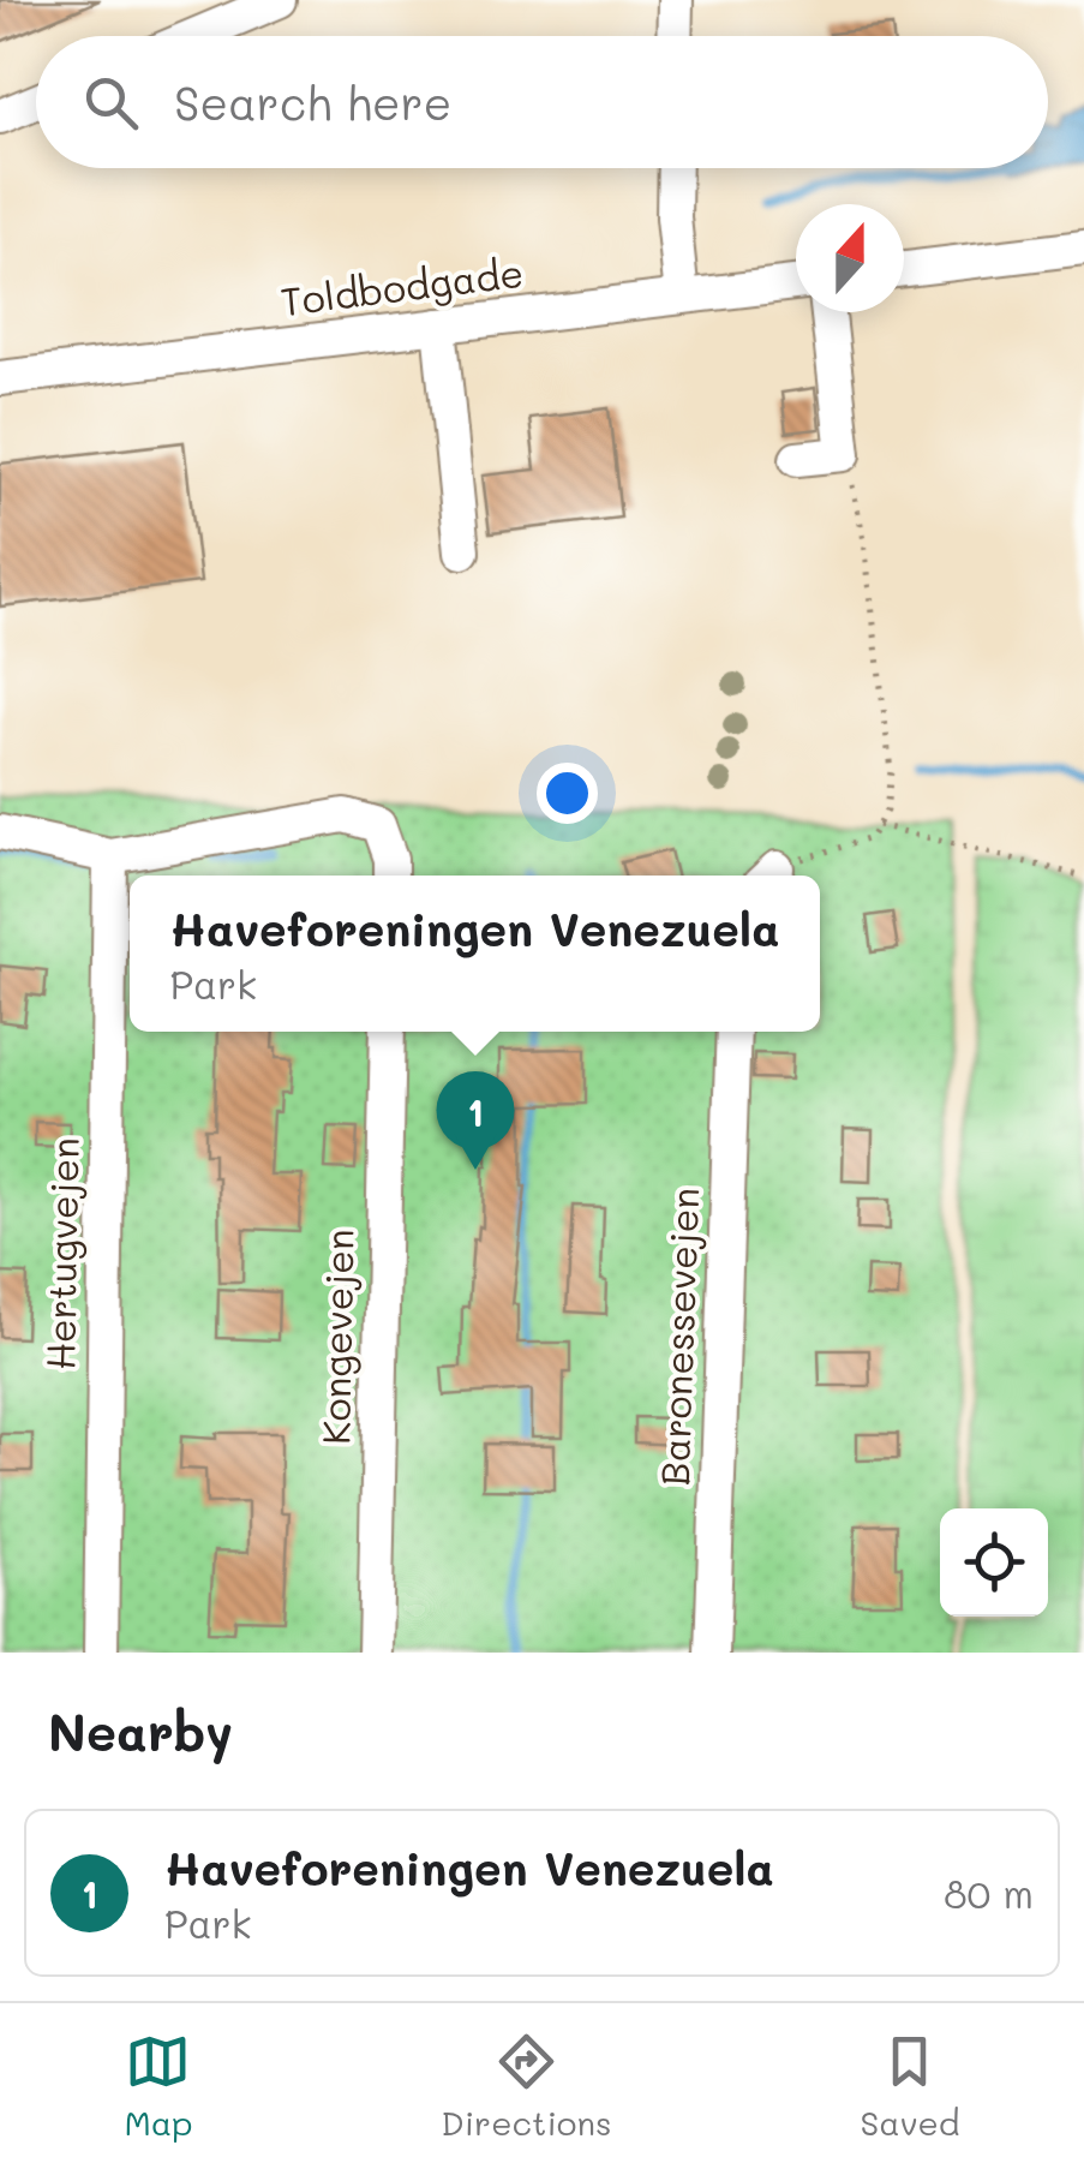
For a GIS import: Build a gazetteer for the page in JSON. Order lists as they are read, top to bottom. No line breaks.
{"streets":{"street":["Toldbodgade","Hertugvejen","Kongevejen","Baronessevejen"]},"north":"top","page":{"search":"Search here","popup":["Haveforeningen Venezuela","Park"],"pins":"1","heading":"Nearby","list":[{"mark":"1","name":"Haveforeningen Venezuela","note":"Park","value":"80 m"}],"nav":["Map","Directions","Saved"]}}
